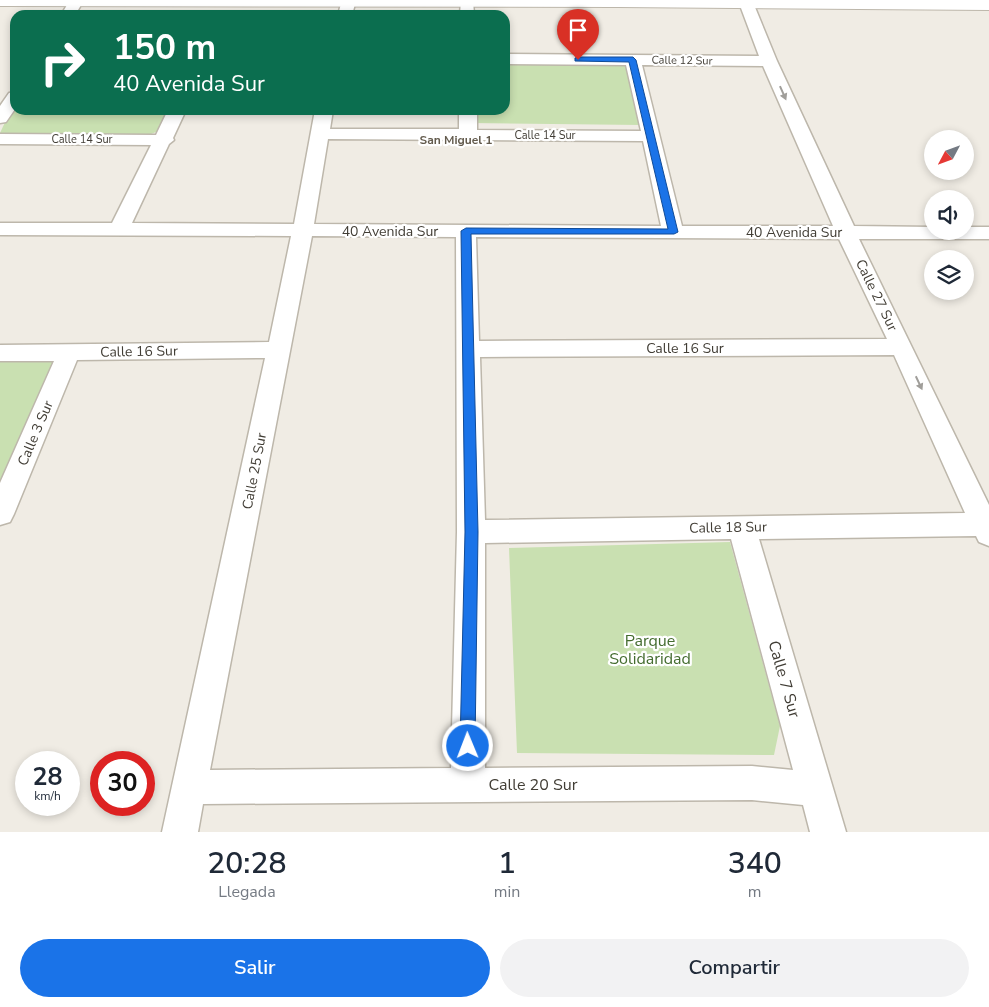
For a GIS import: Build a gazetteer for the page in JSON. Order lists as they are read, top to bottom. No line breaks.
{"streets":{"street":["Calle 12 Sur","Calle 14 Sur","40 Avenida Sur","Calle 27 Sur","Calle 16 Sur","Calle 3 Sur","Calle 25 Sur","Calle 18 Sur","Calle 7 Sur","Calle 20 Sur"]},"crossings":[["Calle 12 Sur","Calle 27 Sur"],["Calle 14 Sur","Calle 25 Sur"],["40 Avenida Sur","Calle 27 Sur"],["40 Avenida Sur","Calle 25 Sur"],["Calle 27 Sur","Calle 16 Sur"],["Calle 27 Sur","Calle 18 Sur"],["Calle 16 Sur","Calle 3 Sur"],["Calle 16 Sur","Calle 25 Sur"],["Calle 25 Sur","Calle 20 Sur"],["Calle 18 Sur","Calle 7 Sur"],["Calle 7 Sur","Calle 20 Sur"]],"districts":["San Miguel 1"],"parks":["Parque Solidaridad"],"north":"bottom left","page":{"turn":["150 m","40 Avenida Sur"],"speed":"28 km/h","limit":"30","eta":["20:28","Llegada","1","min","340","m"],"buttons":["Salir","Compartir"]}}
